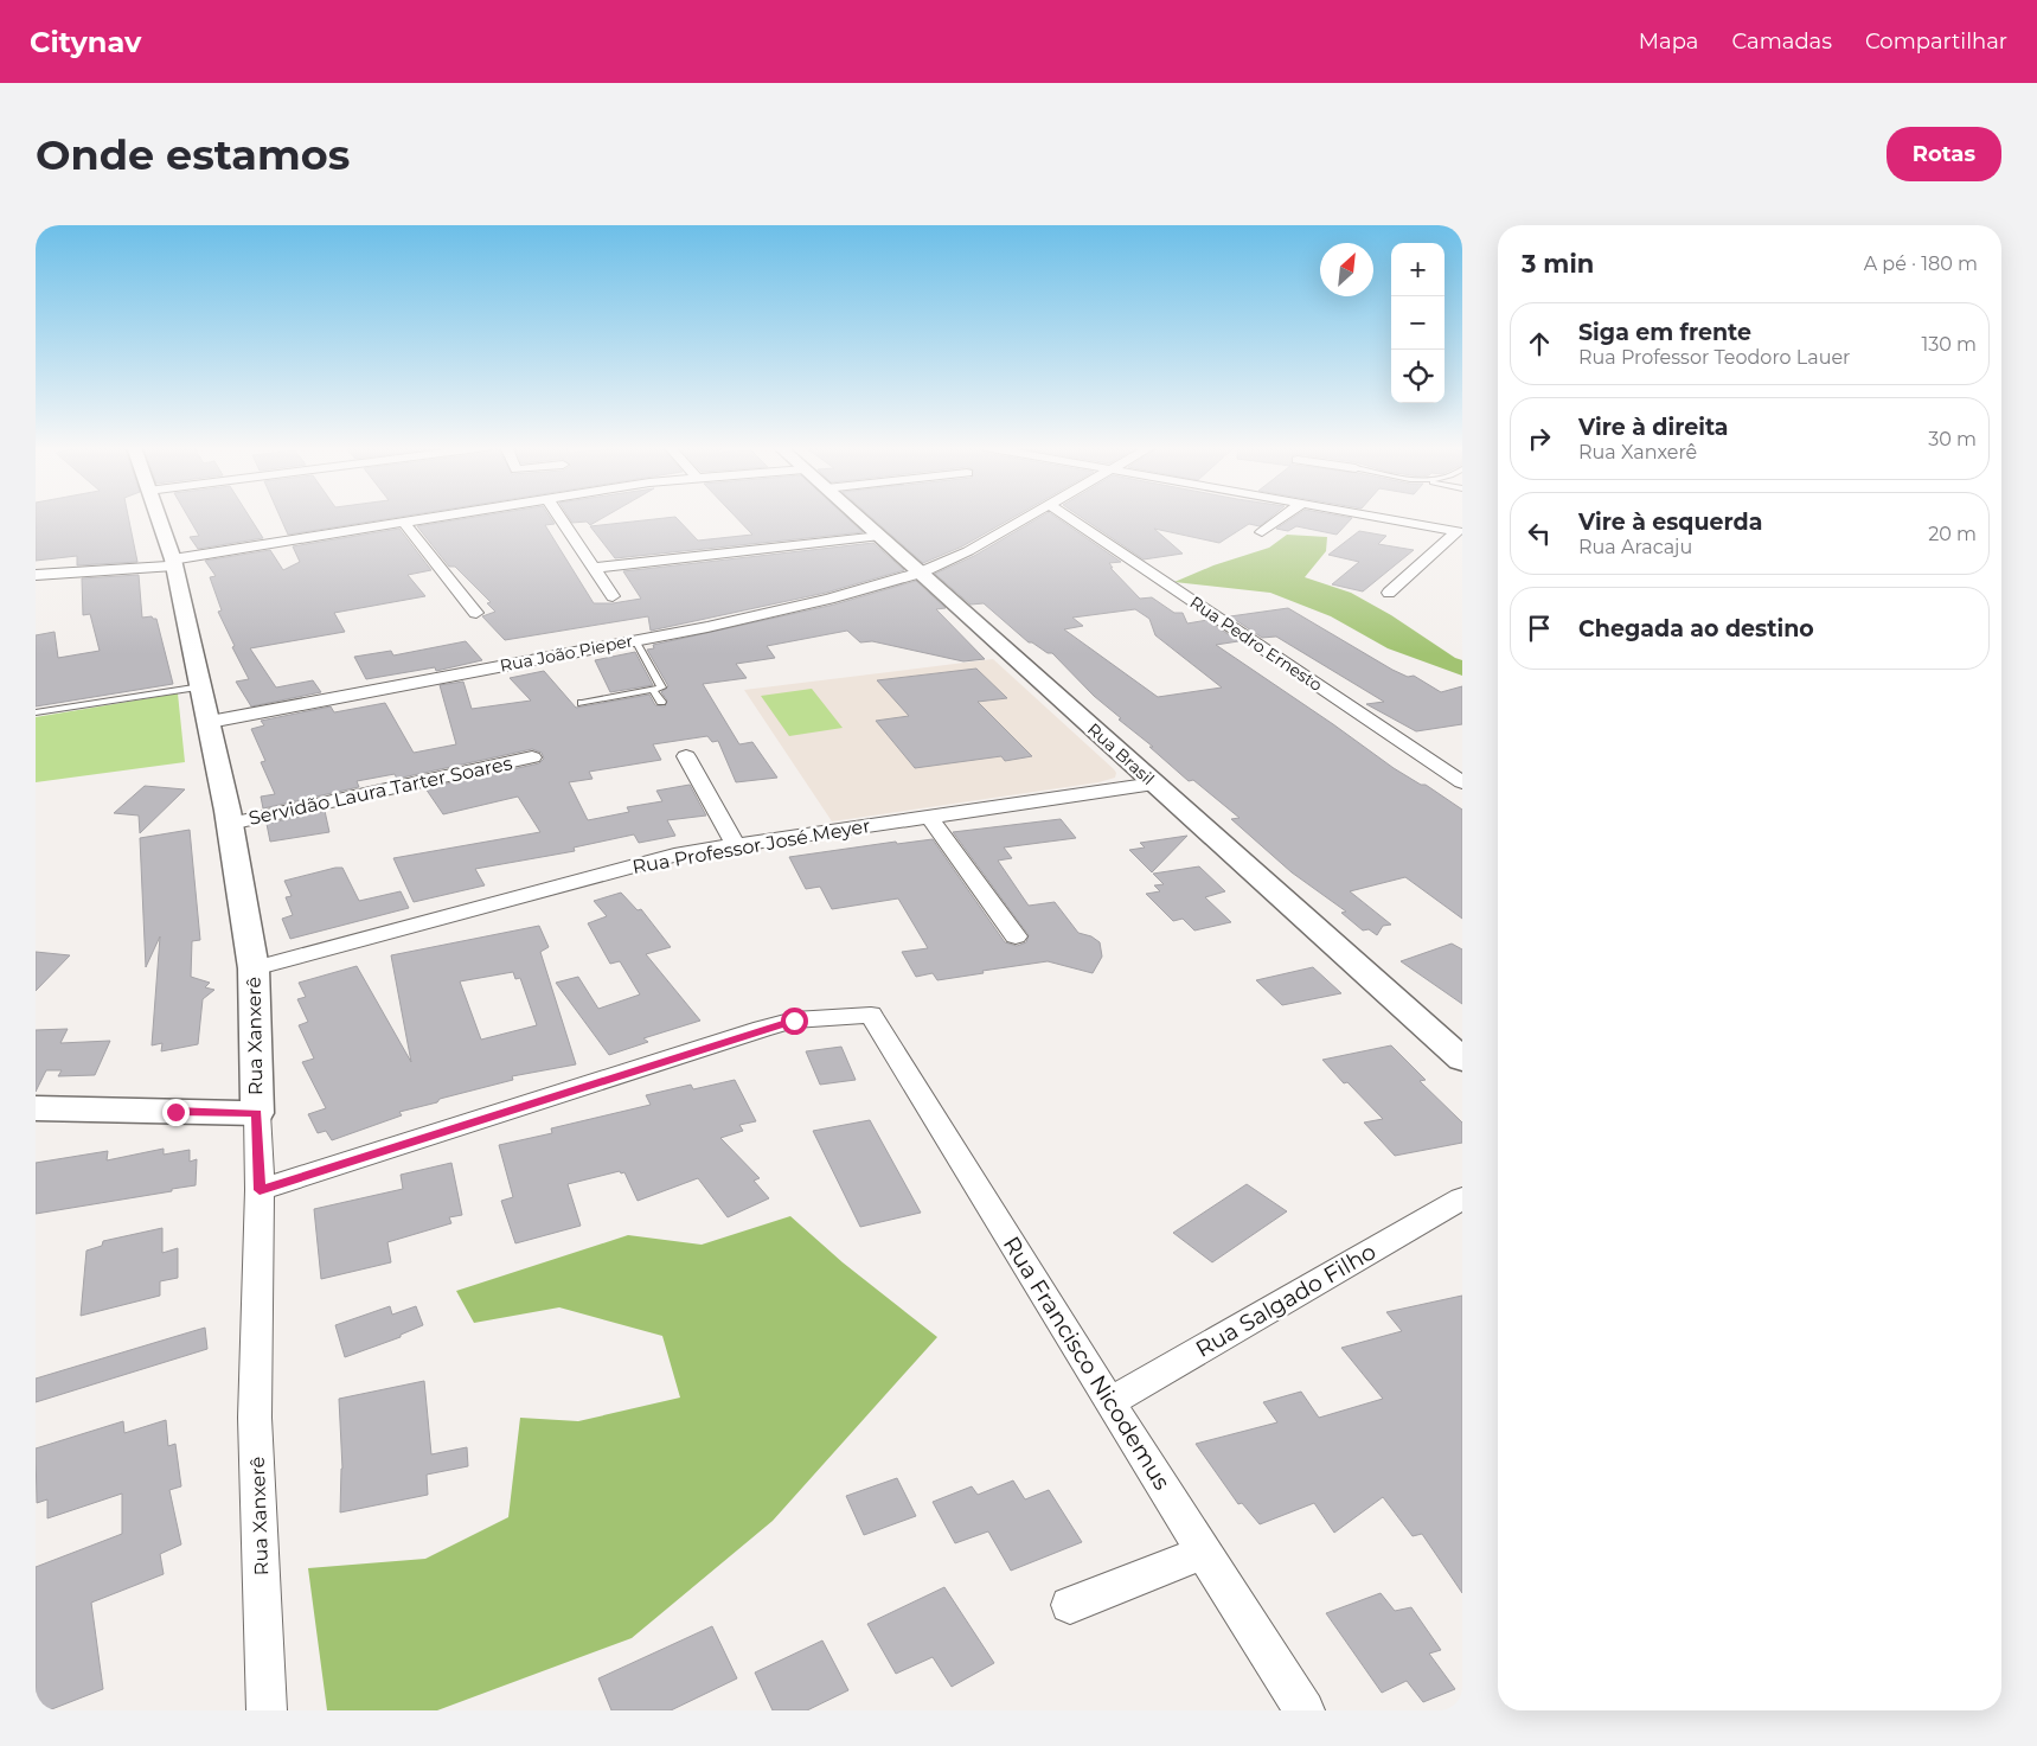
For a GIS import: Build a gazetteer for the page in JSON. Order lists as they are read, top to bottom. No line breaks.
{"streets":{"street":["Rua Pedro Ernesto","Rua João Pieper","Rua Brasil","Servidão Laura Tarter Soares","Rua Professor José Meyer","Rua Xanxerê","Rua Salgado Filho","Rua Francisco Nicodemus"]},"crossings":[["Rua João Pieper","Rua Brasil"],["Rua João Pieper","Rua Xanxerê"],["Rua Brasil","Rua Professor José Meyer"],["Servidão Laura Tarter Soares","Rua Xanxerê"],["Rua Professor José Meyer","Rua Xanxerê"],["Rua Xanxerê","Rua Francisco Nicodemus"],["Rua Salgado Filho","Rua Francisco Nicodemus"]],"north":"top right","page":{"header":"Citynav","nav":["Mapa","Camadas","Compartilhar"],"buttons":"Rotas","title":"Onde estamos","heading":["3 min","A pé · 180 m"],"map_buttons":["+","−"],"list":[["Siga em frente","Rua Professor Teodoro Lauer","130 m"],["Vire à direita","Rua Xanxerê","30 m"],["Vire à esquerda","Rua Aracaju","20 m"],"Chegada ao destino"]}}
